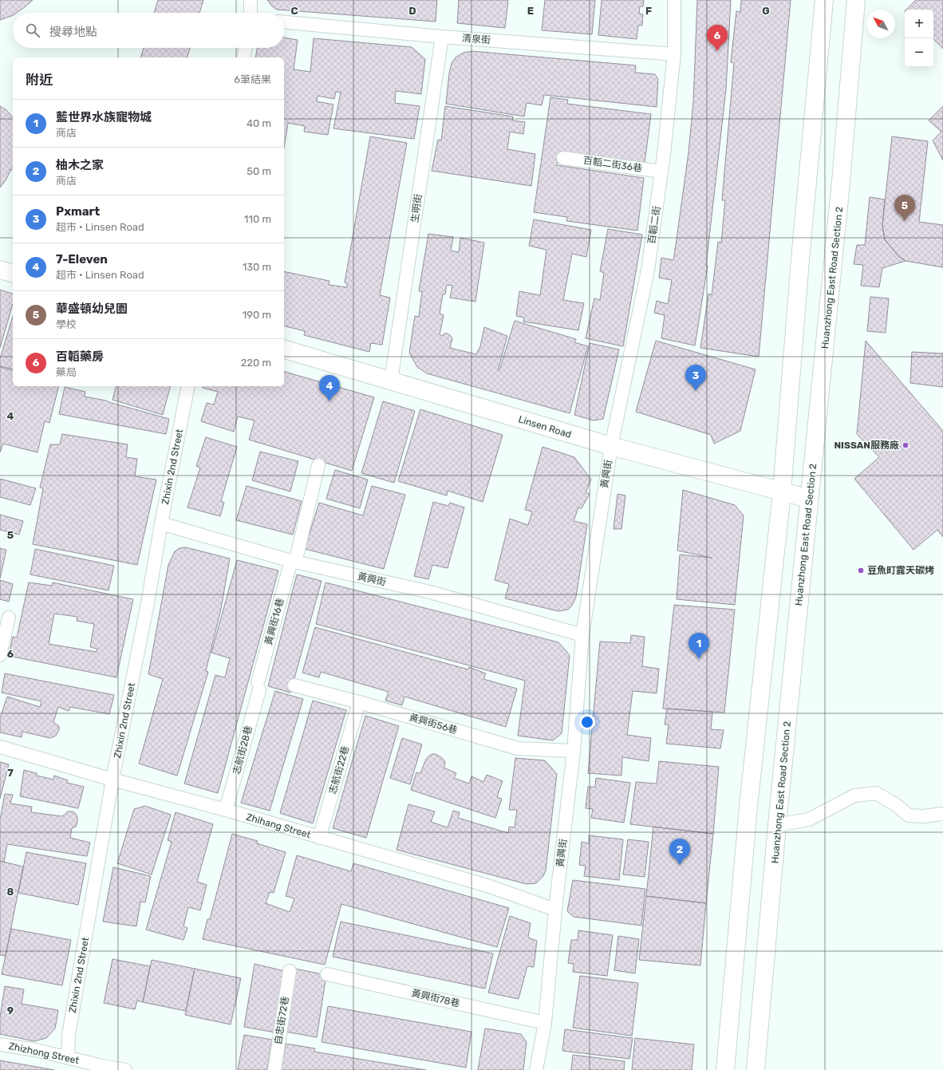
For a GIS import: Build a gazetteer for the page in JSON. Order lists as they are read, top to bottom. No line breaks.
{"streets":{"main road":["Huanzhong East Road Section 2","Linsen Road"],"lane":["清泉街","百韜二街36巷","生明街","百韜二街","Zhixin 2nd Street","黃興街","黃興街16巷","黃興街56巷","志航街28巷","志航街22巷","Zhihang Street","黃興街78巷","自忠街72巷","Zhizhong Street"]},"crossings":[["清泉街","生明街"],["清泉街","百韜二街"],["百韜二街36巷","百韜二街"],["生明街","Linsen Road"],["百韜二街","Linsen Road"],["百韜二街","黃興街"],["Huanzhong East Road Section 2","Linsen Road"],["Linsen Road","黃興街"],["Zhixin 2nd Street","黃興街"],["Zhixin 2nd Street","Zhihang Street"],["Zhixin 2nd Street","Zhizhong Street"],["黃興街","黃興街16巷"],["黃興街","黃興街56巷"],["黃興街","Zhihang Street"],["黃興街","黃興街78巷"],["黃興街16巷","志航街28巷"],["黃興街56巷","志航街22巷"],["志航街28巷","Zhihang Street"],["志航街22巷","Zhihang Street"]],"places":["NISSAN服務廠","豆魚町露天碳烤"],"north":"top left","page":{"map_buttons":["+","−"],"search":"搜尋地點","pins":["6","5","3","4","1","2"],"heading":["附近","6筆結果"],"list":[{"mark":"1","name":"藍世界水族寵物城","note":"商店","value":"40 m"},{"mark":"2","name":"柚木之家","note":"商店","value":"50 m"},{"mark":"3","name":"Pxmart","note":"超市 · Linsen Road","value":"110 m"},{"mark":"4","name":"7-Eleven","note":"超市 · Linsen Road","value":"130 m"},{"mark":"5","name":"華盛頓幼兒園","note":"學校","value":"190 m"},{"mark":"6","name":"百韜藥房","note":"藥局","value":"220 m"}]},"grid":{"columns":["C","D","E","F","G"],"rows":["4","5","6","7","8","9"]}}
